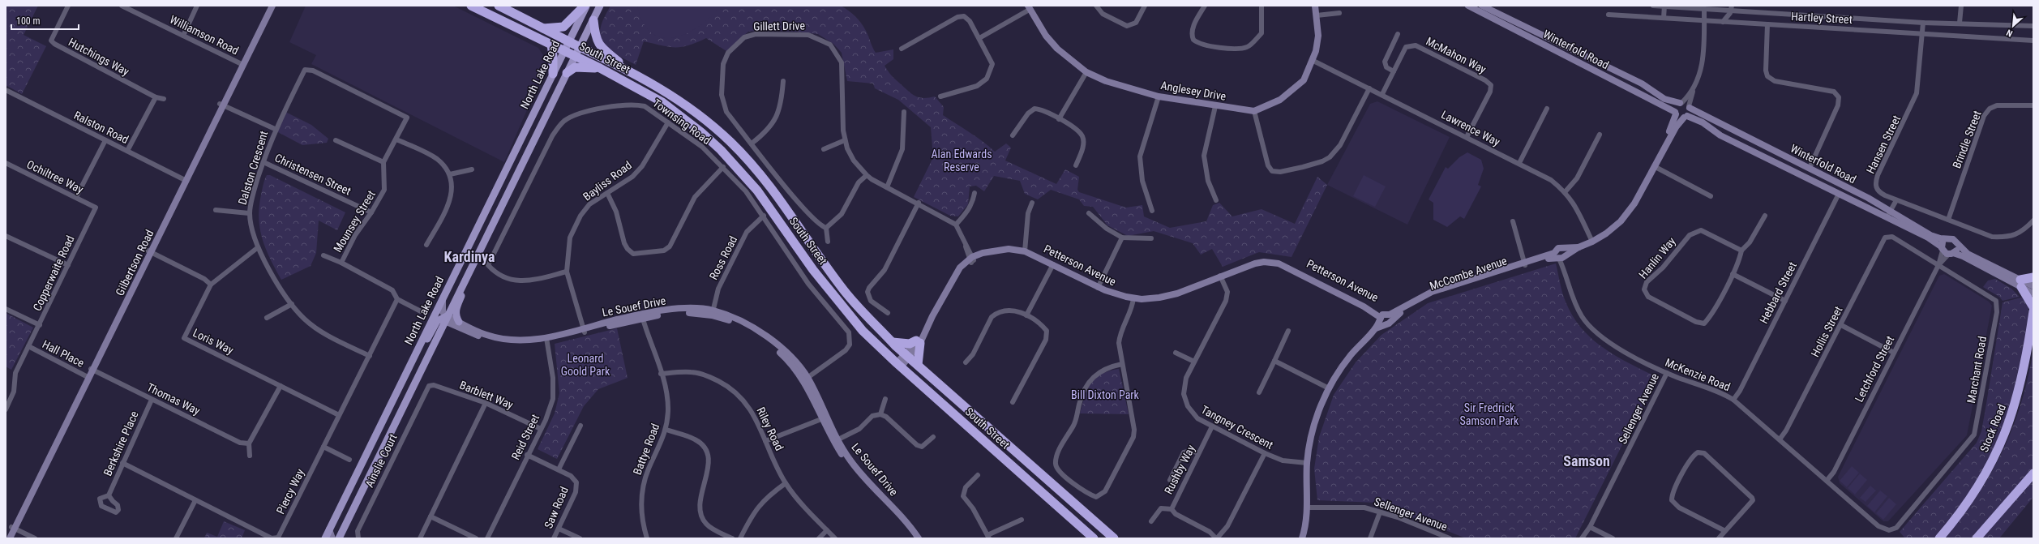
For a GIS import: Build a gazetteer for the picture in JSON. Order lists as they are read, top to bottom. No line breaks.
{"streets":{"highway":["South Street","Stock Road"],"main road":["North Lake Road"],"street":["Hartley Street","Gillett Drive","Williamson Road","Winterfold Road","McMahon Way","Hutchings Way","Anglesey Drive","Townsing Road","Ralston Road","Lawrence Way","Brindle Street","Hansen Street","Dalston Crescent","Christensen Street","Ochiltree Way","Bayliss Road","Mounsey Street","Ross Road","Hanlin Way","Gilbertson Road","Petterson Avenue","Copperwaite Road","McCombe Avenue","Hebbard Street","Le Souef Drive","Hollis Street","Loris Way","Hall Place","Letchford Street","Marchant Road","McKenzie Road","Barblett Way","Thomas Way","Sellenger Avenue","Tangney Crescent","Riley Road","Reid Street","Berkshire Place","Battye Road","Ainslie Court","Rushby Way","Piercy Way","Saw Road"]},"crossings":[["Hartley Street","Hansen Street"],["Williamson Road","Gilbertson Road"],["Winterfold Road","McCombe Avenue"],["Winterfold Road","Hebbard Street"],["Winterfold Road","Letchford Street"],["McMahon Way","Lawrence Way"],["South Street","North Lake Road"],["South Street","Petterson Avenue"],["North Lake Road","Le Souef Drive"],["Townsing Road","Bayliss Road"],["Townsing Road","Ross Road"],["Townsing Road","Le Souef Drive"],["Ralston Road","Gilbertson Road"],["Lawrence Way","McCombe Avenue"],["Brindle Street","Hansen Street"],["Dalston Crescent","Christensen Street"],["Dalston Crescent","Loris Way"],["Dalston Crescent","Piercy Way"],["Christensen Street","Mounsey Street"],["Ochiltree Way","Copperwaite Road"],["Bayliss Road","Le Souef Drive"],["Ross Road","Le Souef Drive"],["Gilbertson Road","Hall Place"],["Gilbertson Road","Thomas Way"],["Petterson Avenue","McCombe Avenue"],["Petterson Avenue","Tangney Crescent"],["Copperwaite Road","Hall Place"],["McCombe Avenue","McKenzie Road"],["Hebbard Street","McKenzie Road"],["Le Souef Drive","Reid Street"],["Le Souef Drive","Battye Road"],["Hollis Street","Marchant Road"],["Hollis Street","McKenzie Road"],["Loris Way","Piercy Way"],["Letchford Street","Marchant Road"],["Letchford Street","McKenzie Road"],["Marchant Road","McKenzie Road"],["McKenzie Road","Sellenger Avenue"],["Barblett Way","Reid Street"],["Barblett Way","Ainslie Court"],["Thomas Way","Berkshire Place"],["Tangney Crescent","Rushby Way"],["Riley Road","Battye Road"],["Reid Street","Saw Road"],["Berkshire Place","Piercy Way"]],"districts":["Kardinya","Samson"],"parks":["Alan Edwards Reserve","Leonard Goold Park","Bill Dixton Park","Sir Fredrick Samson Park"],"scale_bar":"100 m","north":"bottom left"}
